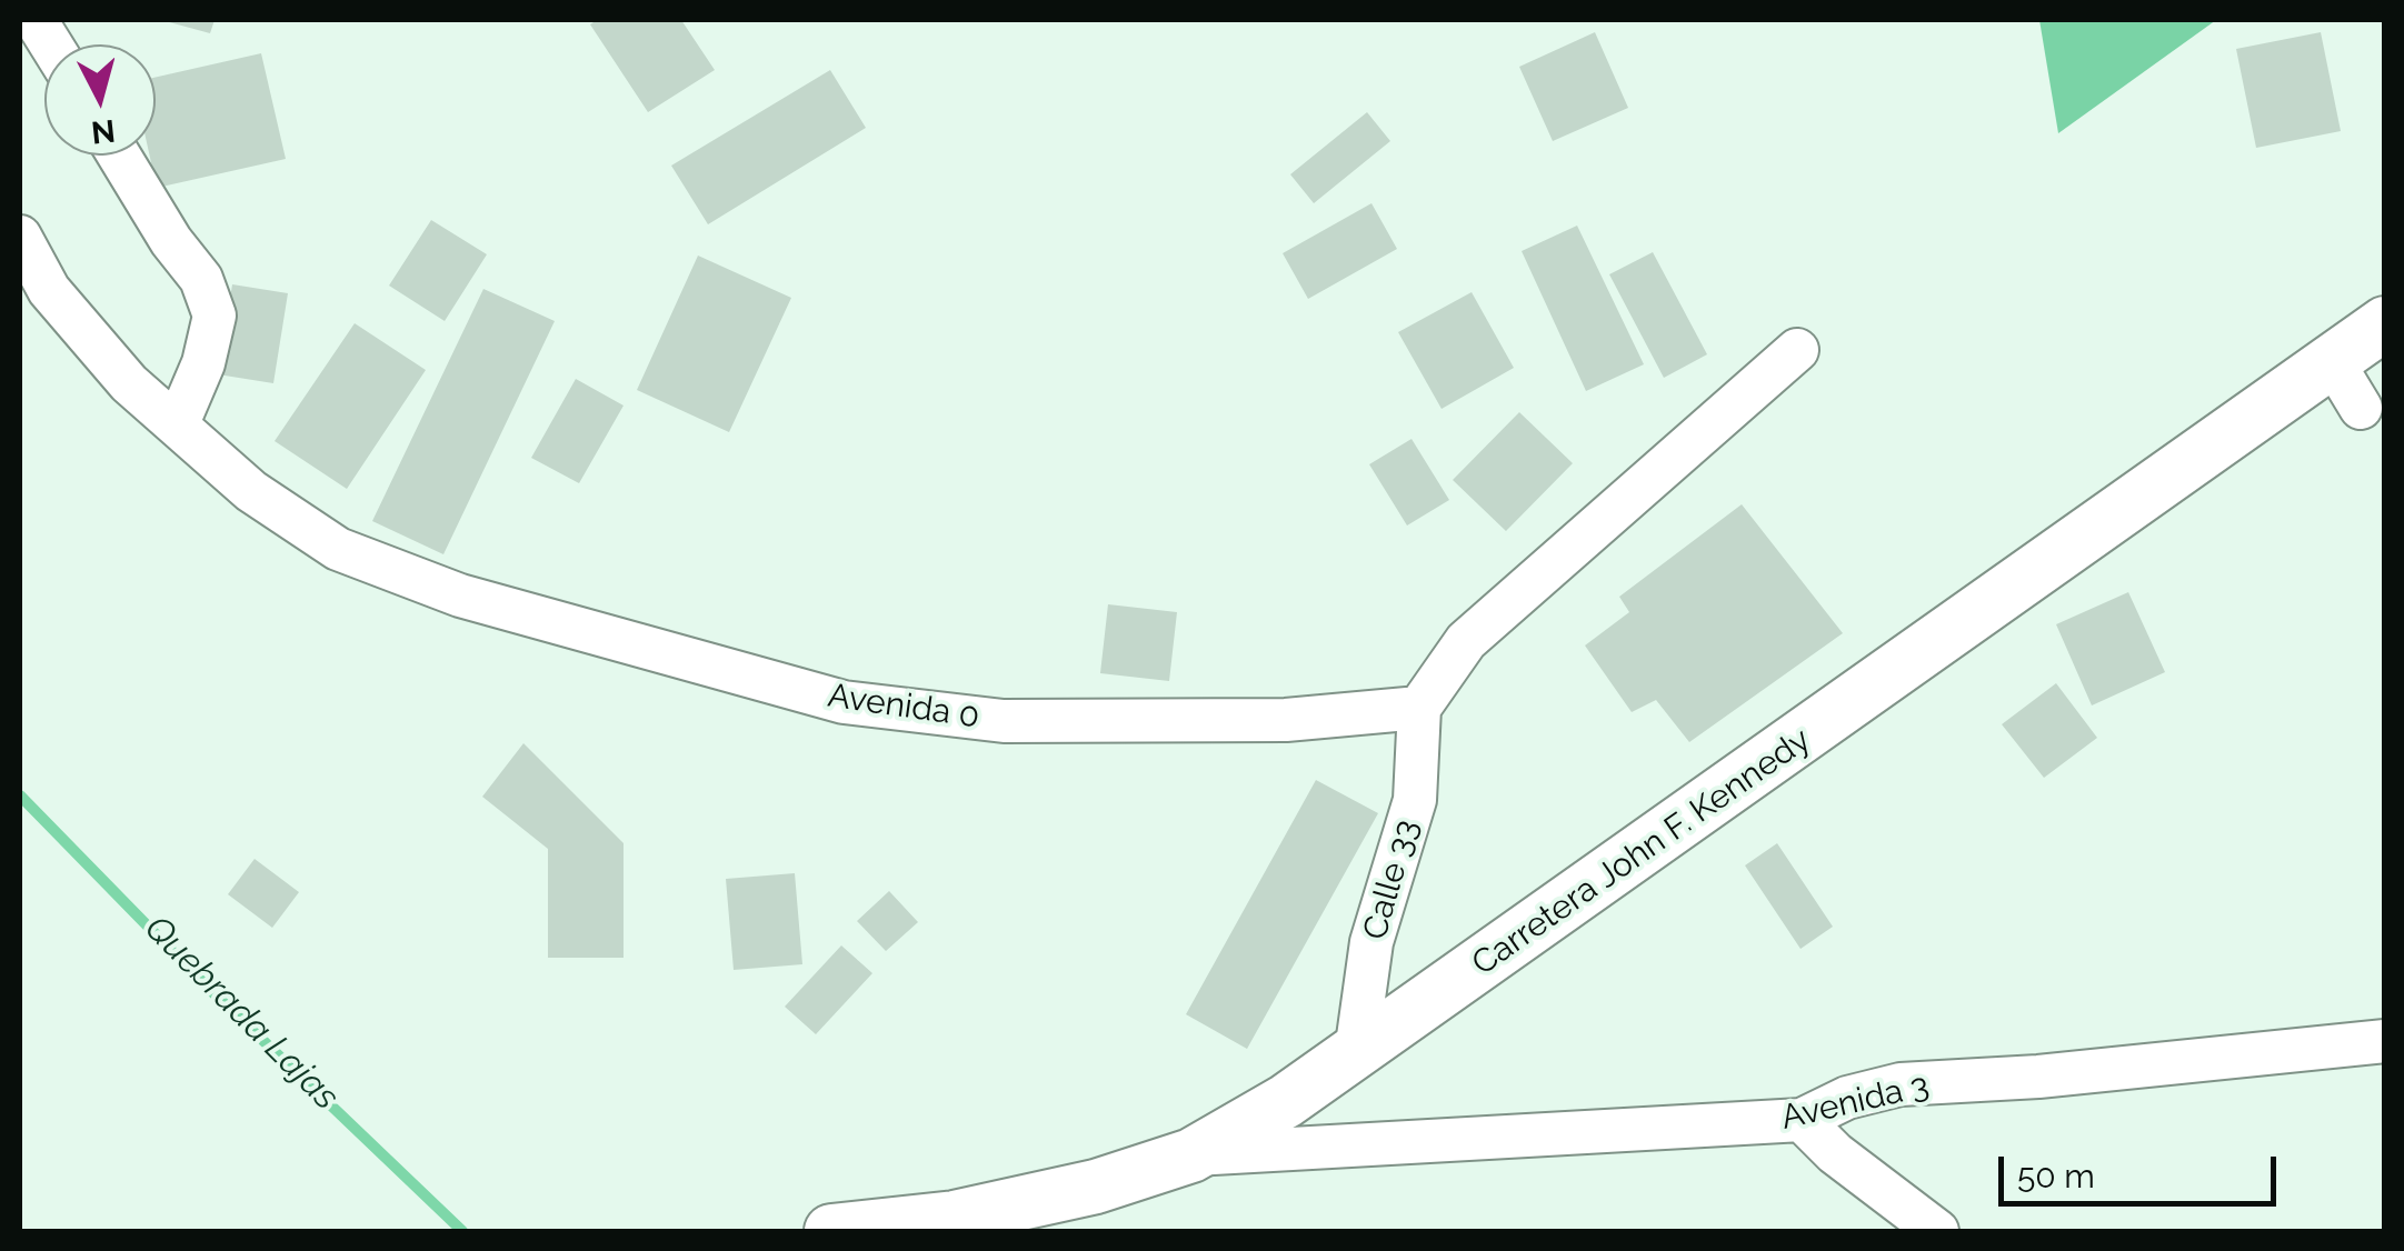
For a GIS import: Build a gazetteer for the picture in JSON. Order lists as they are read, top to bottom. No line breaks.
{"streets":{"main road":["Carretera John F. Kennedy"],"street":["Avenida 0","Calle 33","Avenida 3"]},"crossings":[["Avenida 0","Calle 33"],["Carretera John F. Kennedy","Calle 33"],["Carretera John F. Kennedy","Avenida 3"]],"water":["Quebrada Lajas"],"scale_bar":"50 m","north":"bottom"}
